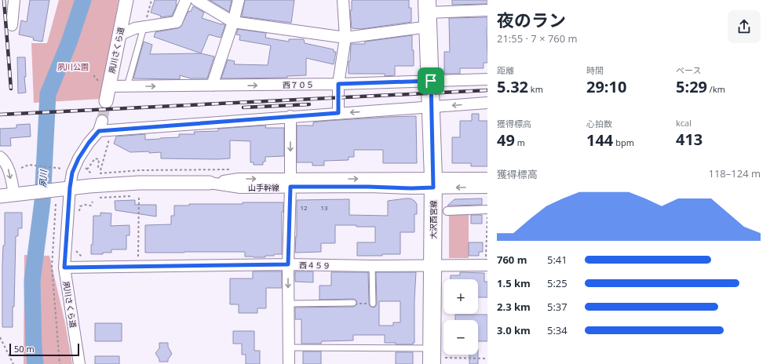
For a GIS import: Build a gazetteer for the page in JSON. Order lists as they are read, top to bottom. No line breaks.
{"streets":{"main road":["大沢西宮線"],"street":["夙川さくら道","西７０５","山手幹線","西４５９"]},"crossings":[["夙川さくら道","西７０５"],["夙川さくら道","山手幹線"],["夙川さくら道","西４５９"],["西７０５","大沢西宮線"],["山手幹線","大沢西宮線"],["大沢西宮線","西４５９"]],"water":["夙川"],"parks":["夙川公園"],"house_numbers":["12","13"],"scale_bar":"50 m","page":{"heading":["夜のラン","21:55 · 7 × 760 m"],"stats":[["距離","5.32 km"],["時間","29:10"],["ペース","5:29 /km"],["獲得標高","49 m"],["心拍数","144 bpm"],["kcal","413"]],"chart":["獲得標高","118–124 m"],"list":[{"name":"760 m","note":"5:41"},{"name":"1.5 km","note":"5:25"},{"name":"2.3 km","note":"5:37"},{"name":"3.0 km","note":"5:34"}],"map_buttons":["+","−"],"scale":"50 m"}}
